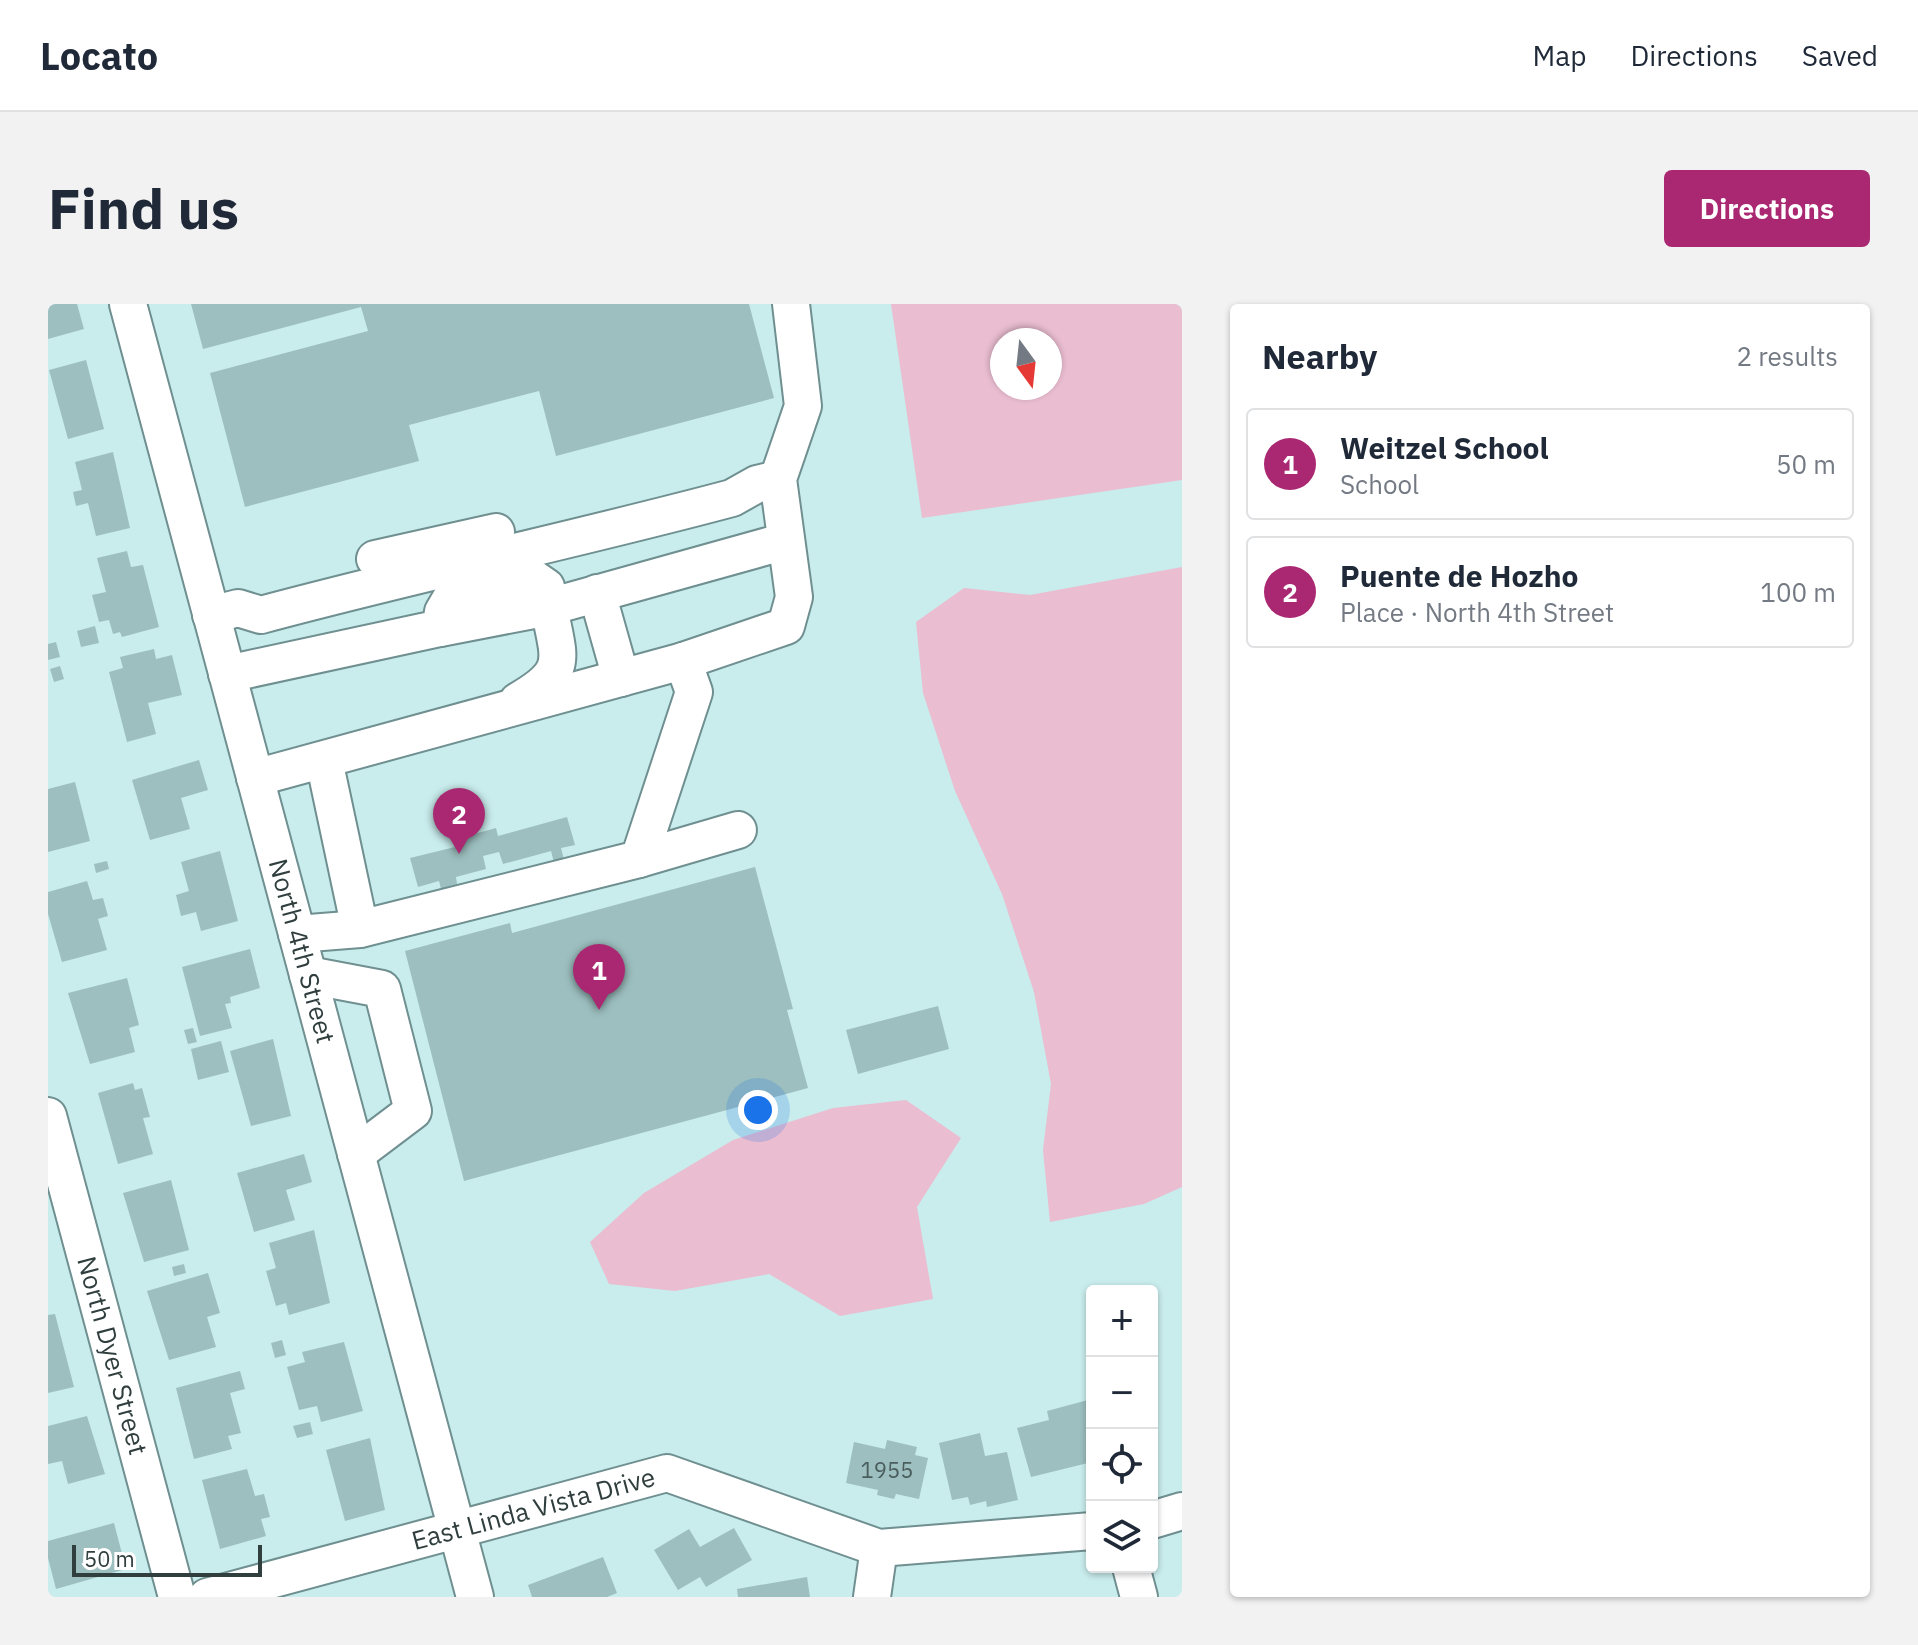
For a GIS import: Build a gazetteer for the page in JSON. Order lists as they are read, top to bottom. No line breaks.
{"streets":{"street":["North 4th Street","North Dyer Street","East Linda Vista Drive"]},"crossings":[["North 4th Street","East Linda Vista Drive"]],"house_numbers":["1955"],"scale_bar":"50 m","north":"bottom","page":{"header":"Locato","nav":["Map","Directions","Saved"],"buttons":"Directions","title":"Find us","heading":["Nearby","2 results"],"list":[{"mark":"1","name":"Weitzel School","note":"School","value":"50 m"},{"mark":"2","name":"Puente de Hozho","note":"Place · North 4th Street","value":"100 m"}],"pins":["2","1"],"map_buttons":["+","−"],"scale":"50 m"}}
